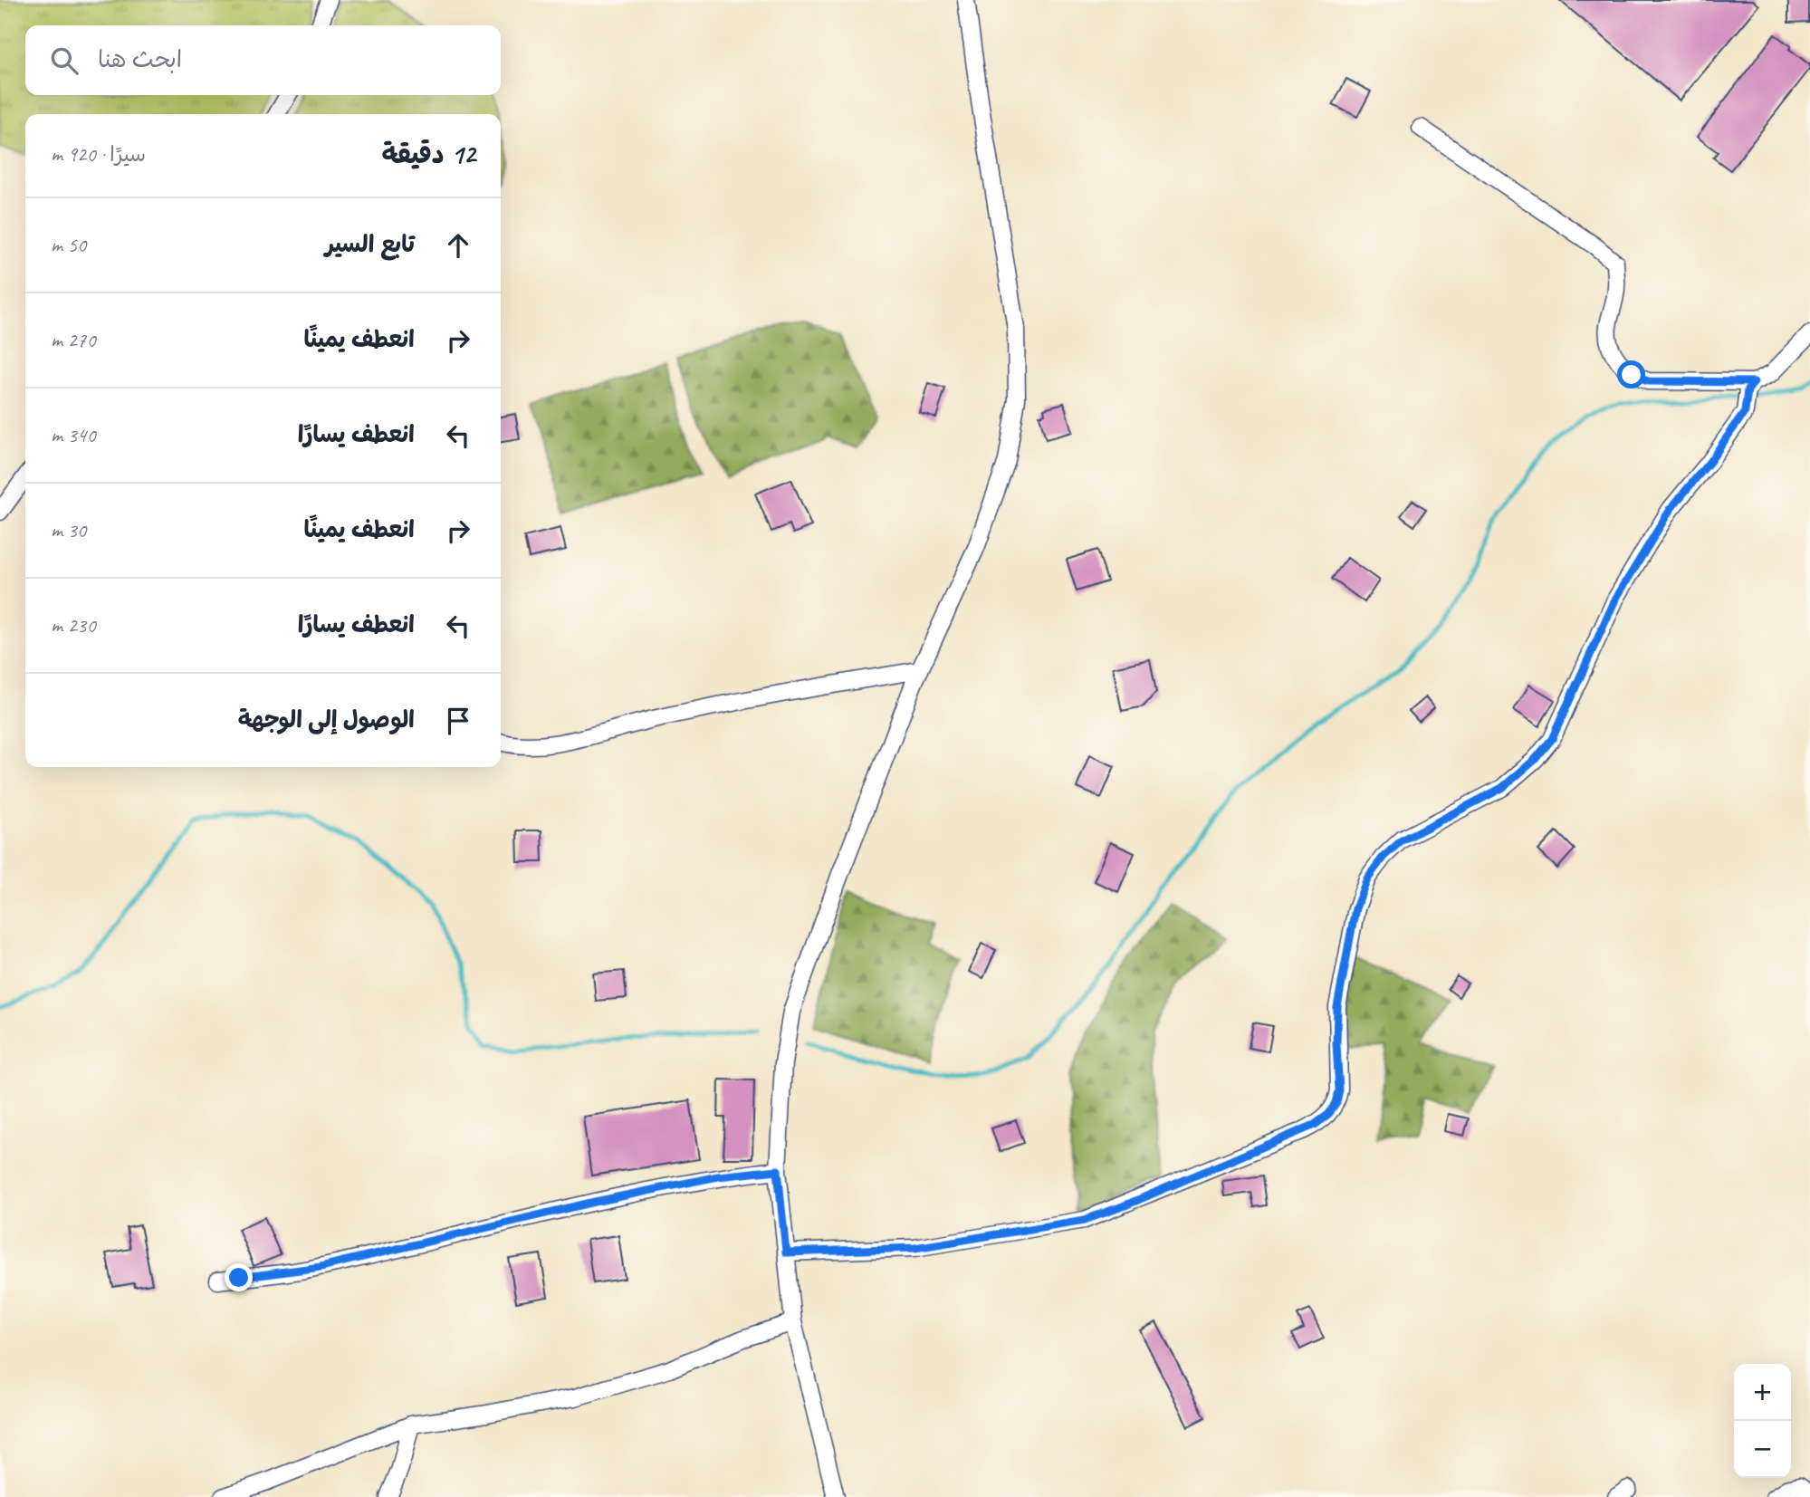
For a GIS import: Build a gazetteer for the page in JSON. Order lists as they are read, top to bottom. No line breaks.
{"page":{"search":"ابحث هنا","heading":["12 دقيقة","سيرًا · 920 m"],"list":[["تابع السير","50 m"],["انعطف يمينًا","270 m"],["انعطف يسارًا","340 m"],["انعطف يمينًا","30 m"],["انعطف يسارًا","230 m"],"الوصول إلى الوجهة"],"map_buttons":["+","−"]}}
